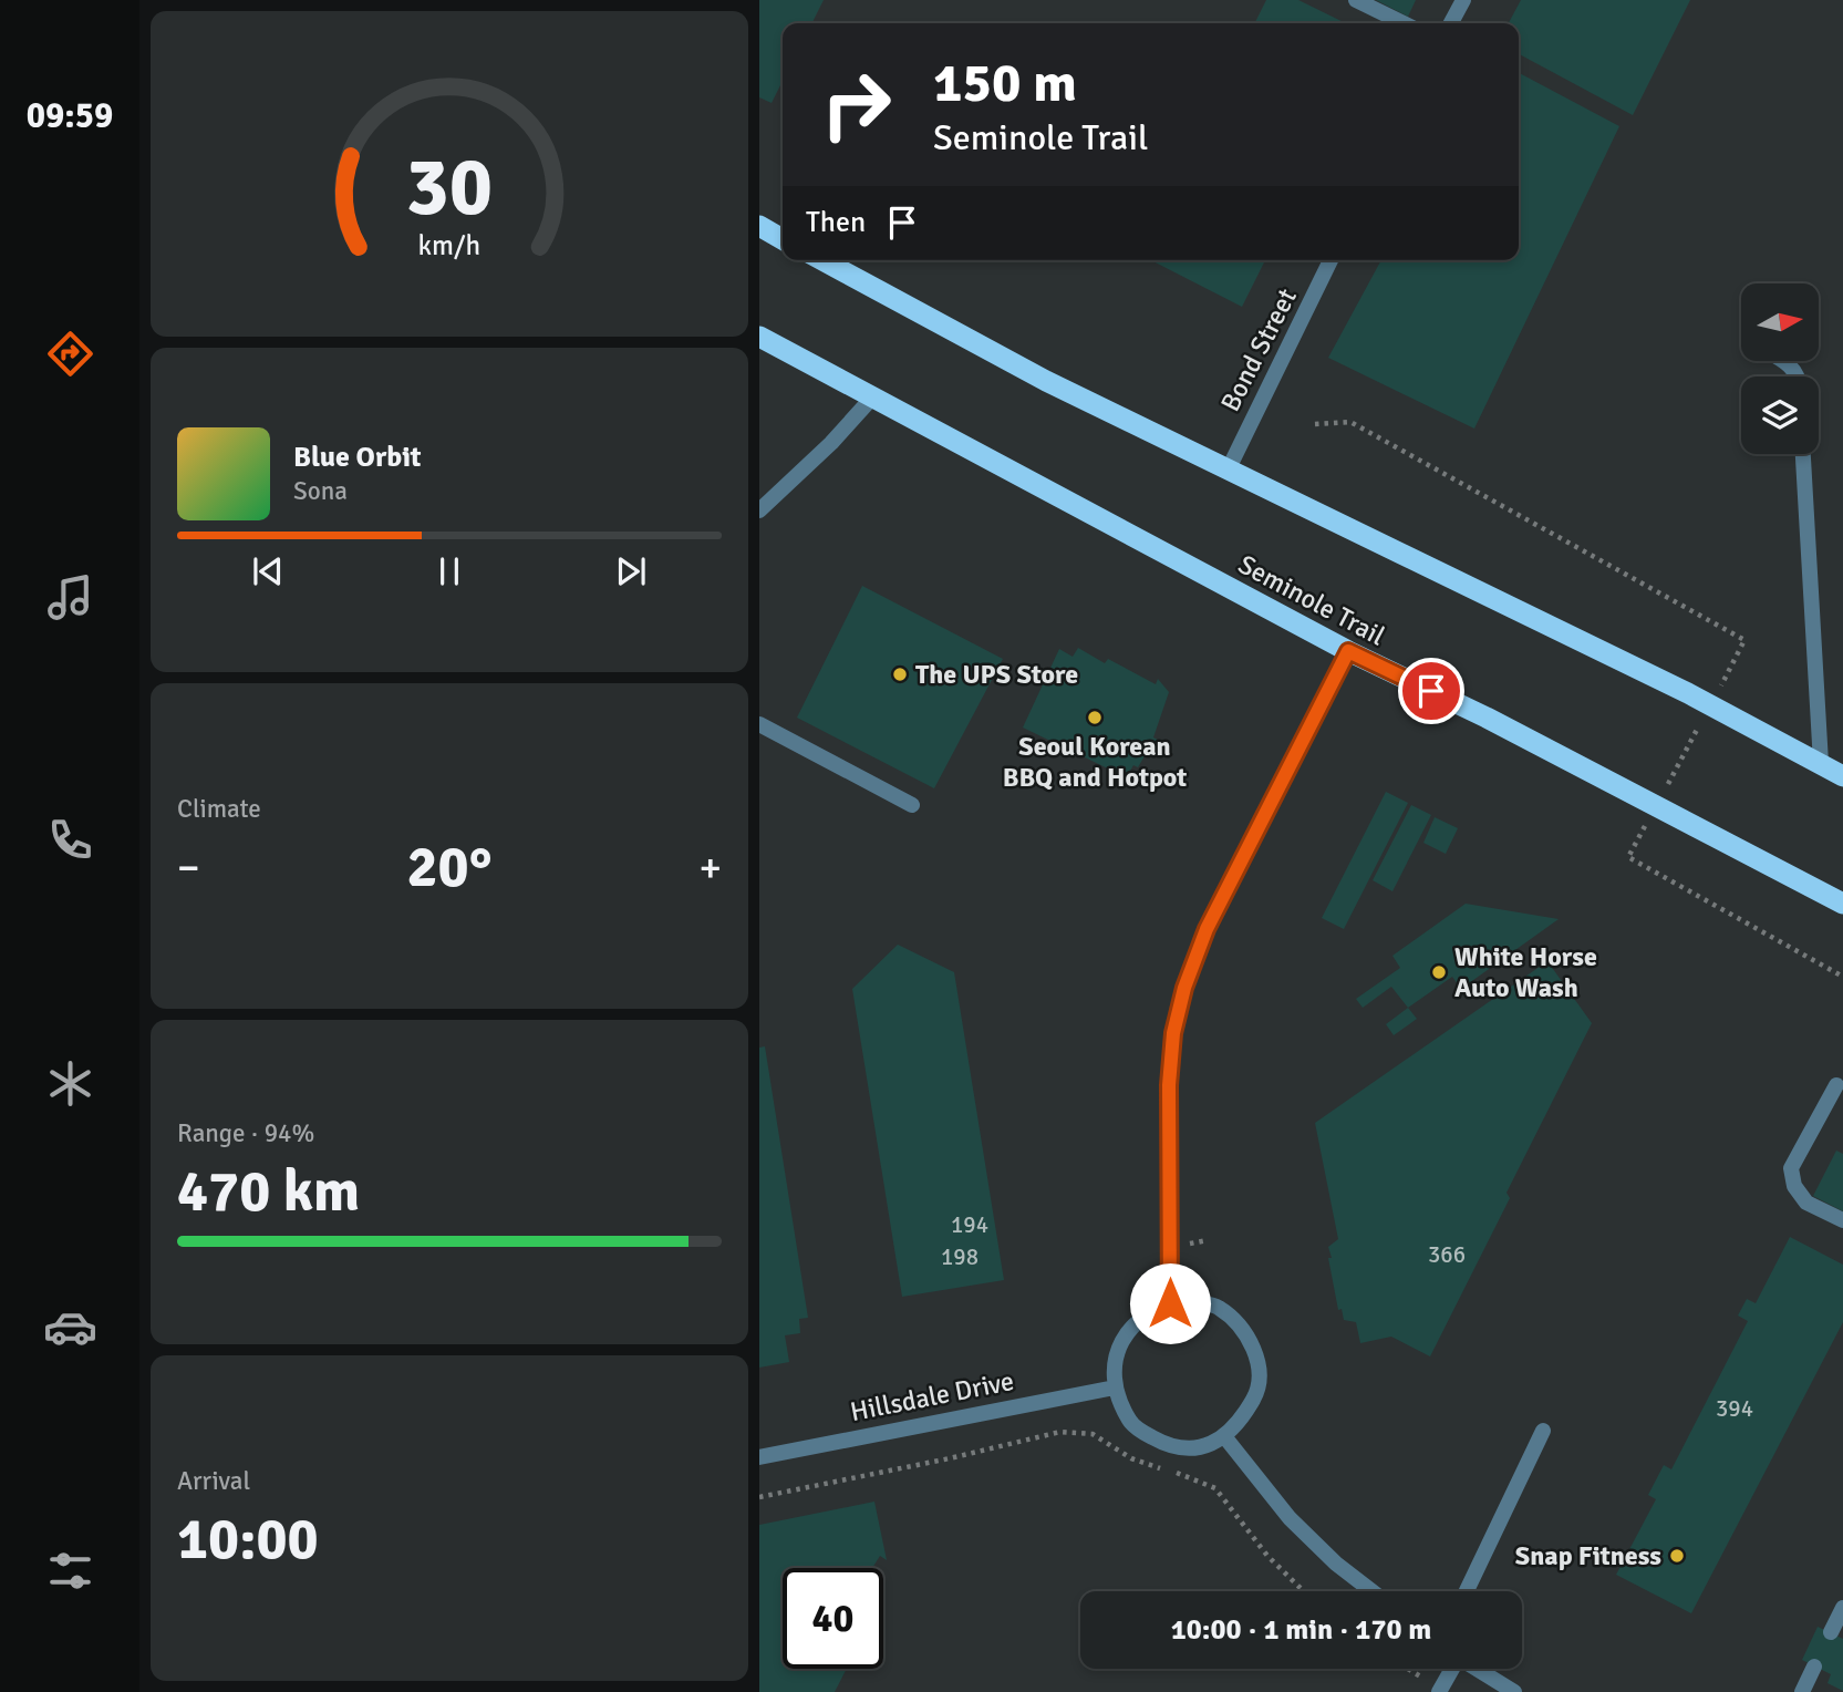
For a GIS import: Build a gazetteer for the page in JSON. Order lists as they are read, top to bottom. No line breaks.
{"streets":{"highway":["Seminole Trail"],"street":["Bond Street","Hillsdale Drive"]},"places":["The UPS Store","Seoul Korean BBQ and Hotpot","White Horse Auto Wash","Snap Fitness"],"house_numbers":["194","366","198","394"],"north":"right","page":{"tabs":"09:59","turn":["150 m","Seminole Trail"],"then":"Then","song":["Blue Orbit","Sona"],"tile":["Climate",["Range · 94%","470 km"],["Arrival","10:00"]],"heat":["−","20°","+"],"limit":"40","trip":"10:00 · 1 min · 170 m","gauge":["30","km/h"]}}
